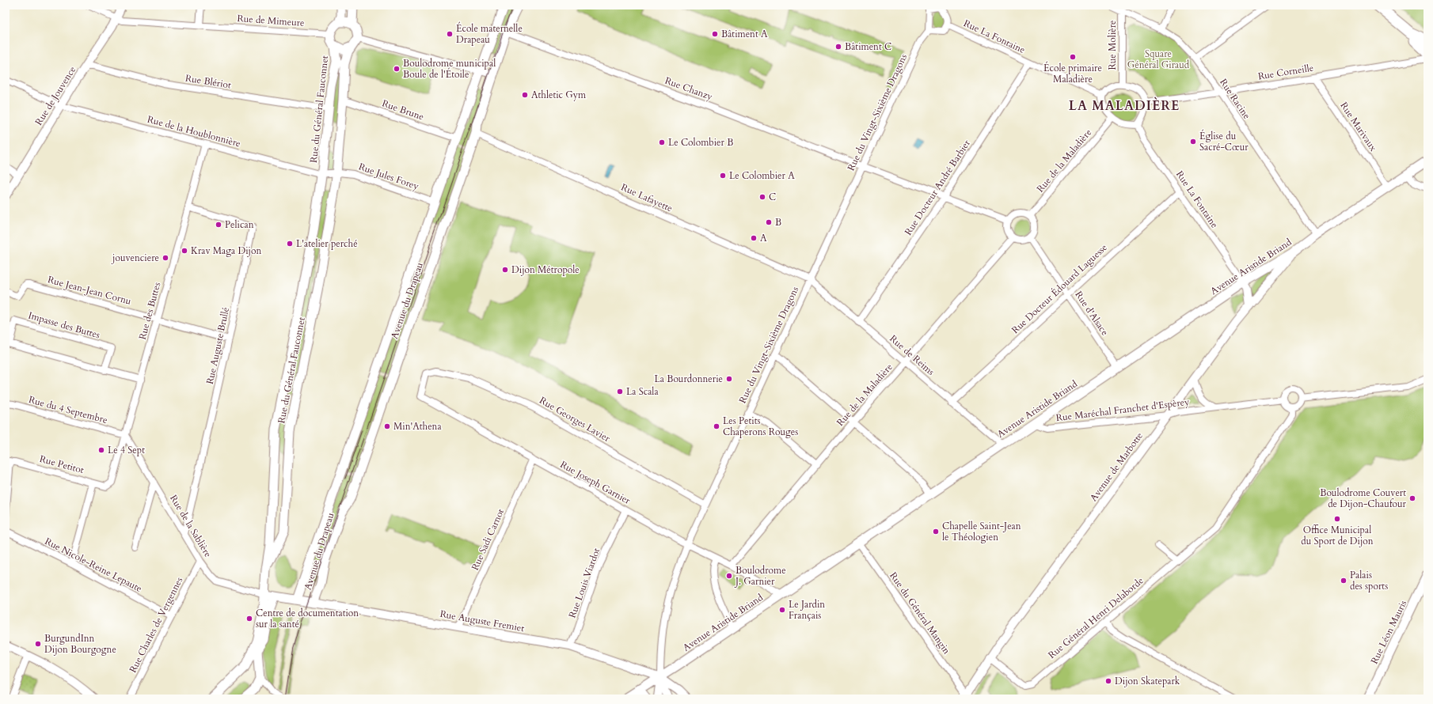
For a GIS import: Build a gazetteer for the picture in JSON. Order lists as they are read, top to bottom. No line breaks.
{"streets":{"main road":["Rue du Général Fauconnet","Avenue Aristide Briand","Avenue du Drapeau","Rue Auguste Fremiet","Rue Léon Mauris"],"street":["Rue de Mimeure","Rue La Fontaine","Rue Molière","Rue Corneille","Rue Blériot","Rue Chanzy","Rue de Jouvence","Rue Racine","Rue Brune","Rue du Vingt-Sixième Dragons","Rue Marivaux","Rue de la Houblonnière","Rue de la Maladière","Rue Jules Forey","Rue Docteur André Barbier","Rue Lafayette","Rue Docteur Édouard Laguesse","Rue Jean-Jean Cornu","Rue des Buttes","Rue d'Alsace","Impasse des Buttes","Rue Auguste Brullé","Rue de Reims","Rue du 4 Septembre","Rue Maréchal Franchet d'Espèrey","Rue Georges Lavier","Rue Petitot","Avenue de Marbotte","Rue Joseph Garnier","Rue de la Sablière","Rue Sadi Carnot","Rue Nicole-Reine Lepaute","Rue Louis Viardot","Rue du Général Mangin","Rue Général Henri Delaborde","Rue Charles de Vergennes"]},"crossings":[["Rue de Mimeure","Rue de Jouvence"],["Rue de Mimeure","Rue du Général Fauconnet"],["Rue La Fontaine","Rue Molière"],["Rue La Fontaine","Rue Corneille"],["Rue La Fontaine","Rue de la Maladière"],["Rue La Fontaine","Rue Docteur André Barbier"],["Rue La Fontaine","Avenue Aristide Briand"],["Rue La Fontaine","Rue Docteur Édouard Laguesse"],["Rue Molière","Rue Corneille"],["Rue Molière","Rue Racine"],["Rue Molière","Rue de la Maladière"],["Rue Corneille","Rue Racine"],["Rue Corneille","Rue Marivaux"],["Rue Corneille","Rue de la Maladière"],["Rue Blériot","Rue de Jouvence"],["Rue Blériot","Rue du Général Fauconnet"],["Rue Chanzy","Rue du Vingt-Sixième Dragons"],["Rue Chanzy","Avenue du Drapeau"],["Rue de Jouvence","Rue de la Houblonnière"],["Rue Racine","Avenue Aristide Briand"],["Rue du Général Fauconnet","Rue Brune"],["Rue du Général Fauconnet","Rue de la Houblonnière"],["Rue du Général Fauconnet","Rue Jules Forey"],["Rue du Général Fauconnet","Rue de la Sablière"],["Rue du Général Fauconnet","Rue Auguste Fremiet"],["Rue Brune","Avenue du Drapeau"],["Rue du Vingt-Sixième Dragons","Rue Lafayette"],["Rue du Vingt-Sixième Dragons","Avenue Aristide Briand"],["Rue du Vingt-Sixième Dragons","Rue de Reims"],["Rue du Vingt-Sixième Dragons","Rue Georges Lavier"],["Rue du Vingt-Sixième Dragons","Rue Joseph Garnier"],["Rue du Vingt-Sixième Dragons","Rue Auguste Fremiet"],["Rue Marivaux","Avenue Aristide Briand"],["Rue de la Houblonnière","Rue des Buttes"],["Rue de la Maladière","Rue d'Alsace"],["Rue de la Maladière","Rue de Reims"],["Rue de la Maladière","Rue Joseph Garnier"],["Rue Jules Forey","Avenue du Drapeau"],["Rue Docteur André Barbier","Rue de Reims"],["Rue Lafayette","Avenue du Drapeau"],["Rue Lafayette","Rue de Reims"],["Avenue Aristide Briand","Rue d'Alsace"],["Avenue Aristide Briand","Rue de Reims"],["Avenue Aristide Briand","Rue Maréchal Franchet d'Espèrey"],["Avenue Aristide Briand","Avenue de Marbotte"],["Avenue Aristide Briand","Rue Joseph Garnier"],["Avenue Aristide Briand","Rue du Général Mangin"],["Avenue Aristide Briand","Rue Auguste Fremiet"],["Rue Docteur Édouard Laguesse","Rue d'Alsace"],["Rue Docteur Édouard Laguesse","Rue de Reims"],["Rue Jean-Jean Cornu","Rue des Buttes"],["Rue Jean-Jean Cornu","Rue Auguste Brullé"],["Avenue du Drapeau","Rue Auguste Fremiet"],["Rue des Buttes","Impasse des Buttes"],["Rue des Buttes","Rue Auguste Brullé"],["Rue des Buttes","Rue du 4 Septembre"],["Rue des Buttes","Rue Petitot"],["Rue des Buttes","Rue de la Sablière"],["Rue Auguste Brullé","Rue de la Sablière"],["Rue du 4 Septembre","Rue de la Sablière"],["Rue Maréchal Franchet d'Espèrey","Avenue de Marbotte"],["Rue Maréchal Franchet d'Espèrey","Rue Général Henri Delaborde"],["Rue Georges Lavier","Rue Joseph Garnier"],["Avenue de Marbotte","Rue du Général Mangin"],["Avenue de Marbotte","Rue Général Henri Delaborde"],["Rue Joseph Garnier","Rue Sadi Carnot"],["Rue Joseph Garnier","Rue Louis Viardot"],["Rue de la Sablière","Rue Auguste Fremiet"],["Rue de la Sablière","Rue Charles de Vergennes"],["Rue Sadi Carnot","Rue Auguste Fremiet"],["Rue Nicole-Reine Lepaute","Rue Charles de Vergennes"],["Rue Louis Viardot","Rue Auguste Fremiet"]],"districts":["LA MALADIÈRE"],"parks":["Square Général Giraud"],"places":["École maternelle Drapeau","Bâtiment A","Bâtiment C","École primaire Maladière","Boulodrome municipal Boule de l'Étoile","Athletic Gym","Église du Sacré-Cœur","Le Colombier B","Le Colombier A","C","B","Pelican","A","L'atelier perché","Krav Maga Dijon","jouvenciere","Dijon Métropole","La Bourdonnerie","La Scala","Min'Athena","Les Petits Chaperons Rouges","Le 4 Sept","Boulodrome Couvert de Dijon-Chaufour","Office Municipal du Sport de Dijon","Chapelle Saint-Jean le Théologien","Boulodrome J. Garnier","Palais des sports","Le Jardin Français","Centre de documentation sur la santé","BurgundInn Dijon Bourgogne","Dijon Skatepark"]}
